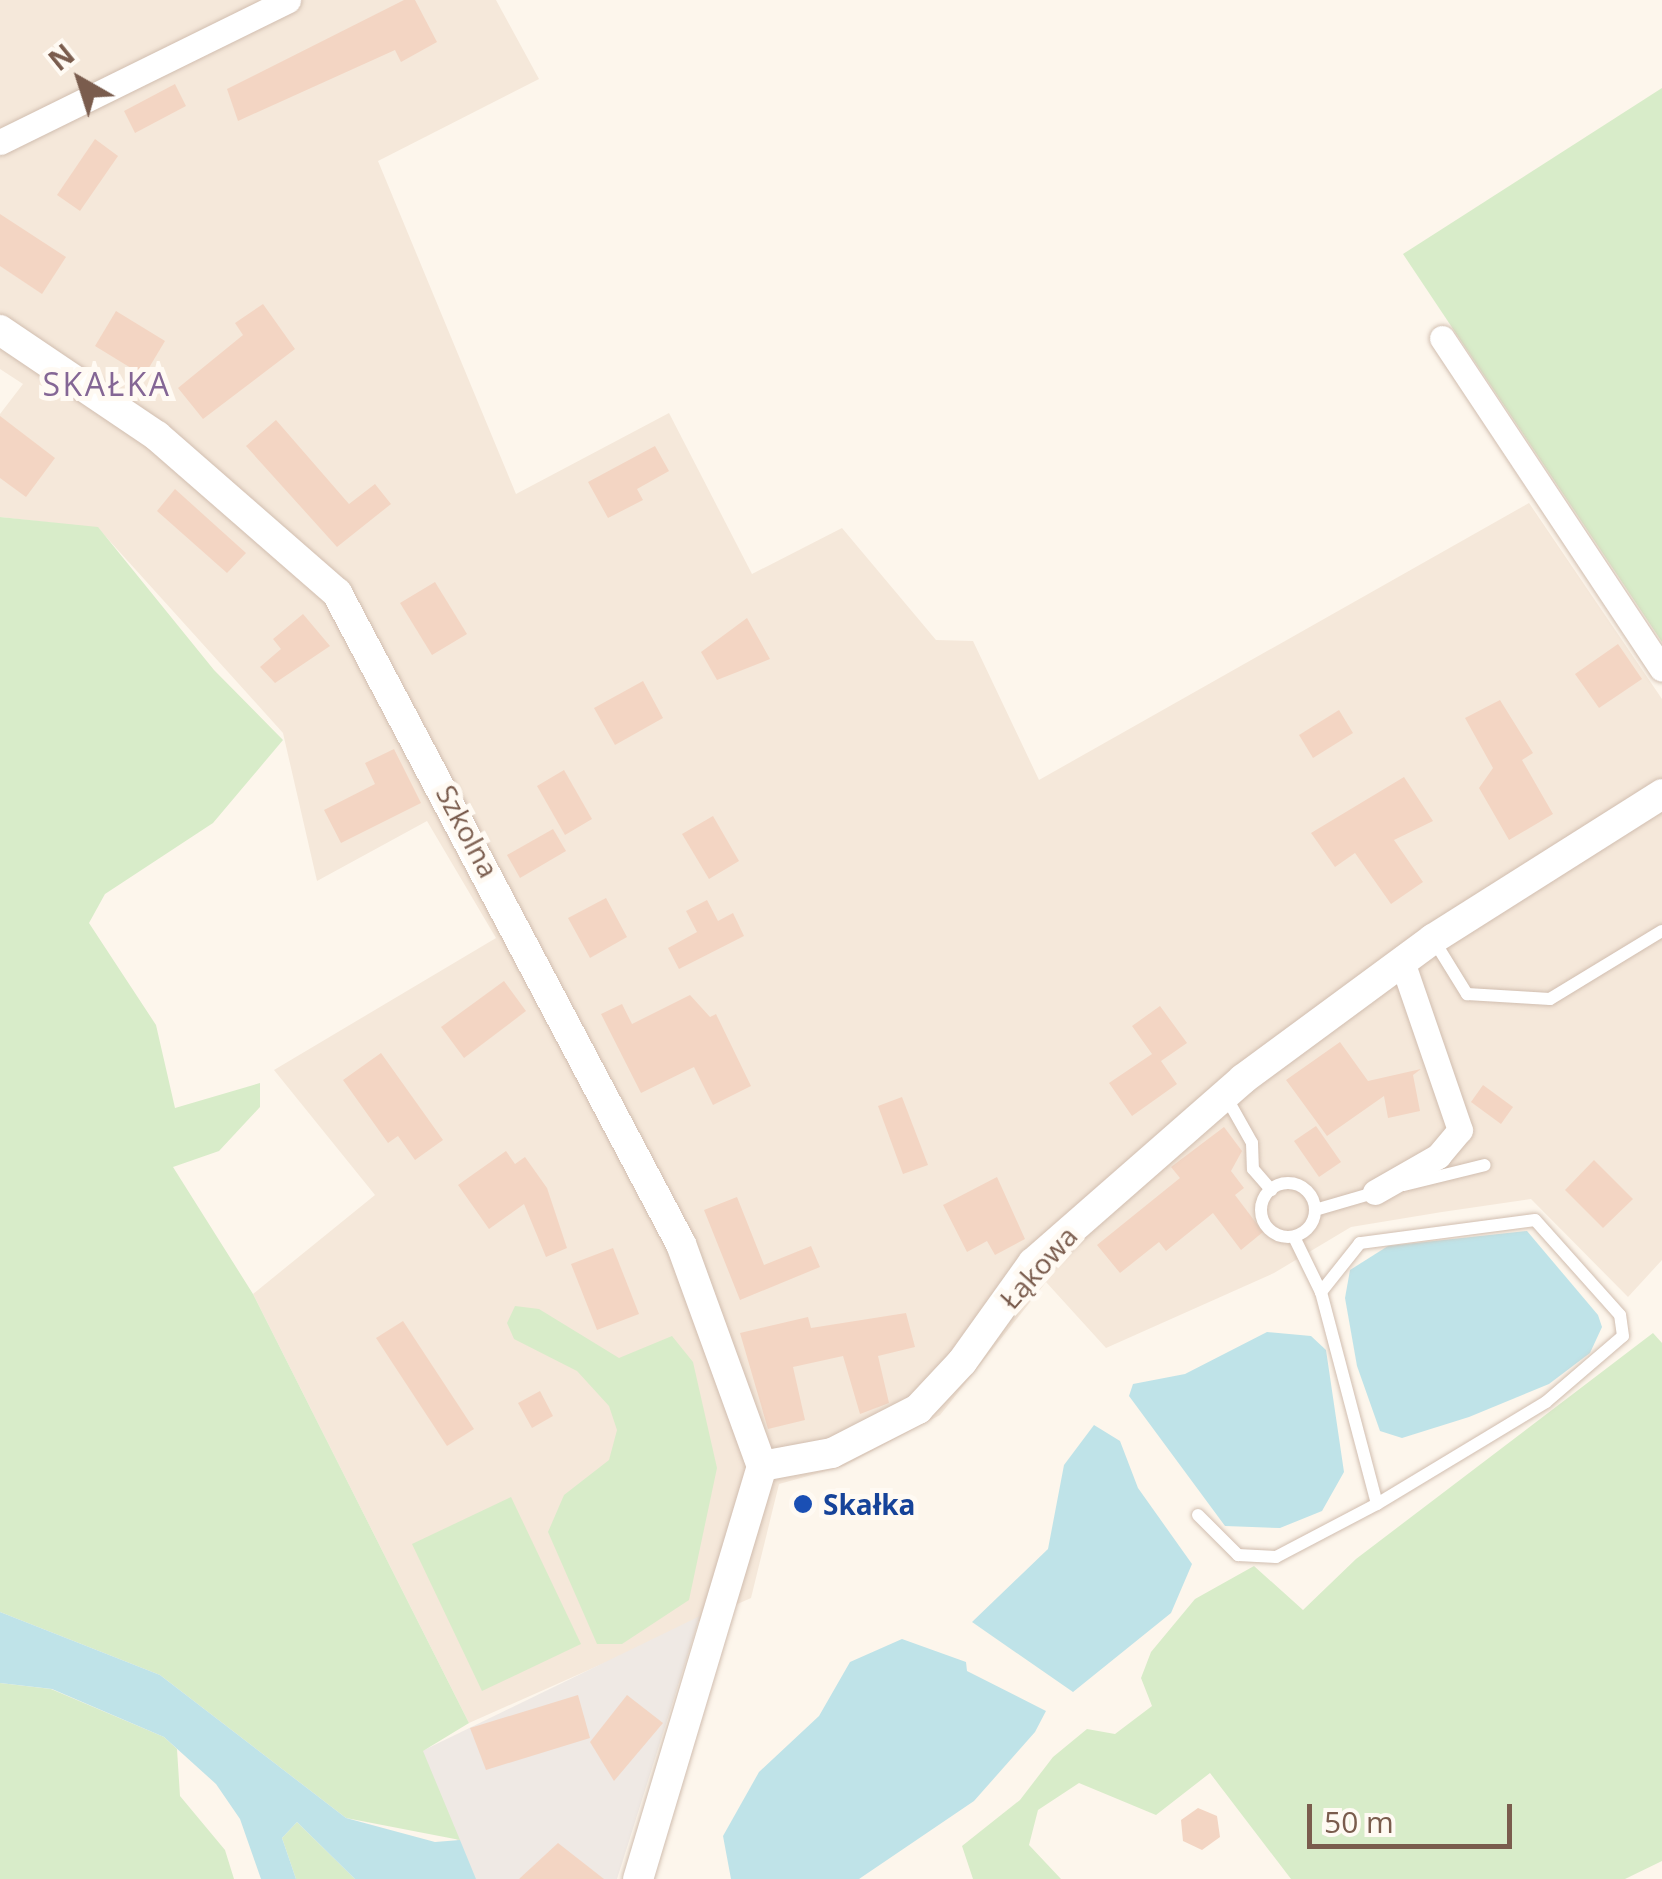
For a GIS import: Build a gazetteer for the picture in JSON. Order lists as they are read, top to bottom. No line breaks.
{"streets":{"street":["Szkolna","Łąkowa"]},"crossings":[["Szkolna","Łąkowa"]],"districts":["SKAŁKA"],"places":["Skałka"],"scale_bar":"50 m","north":"top left"}
